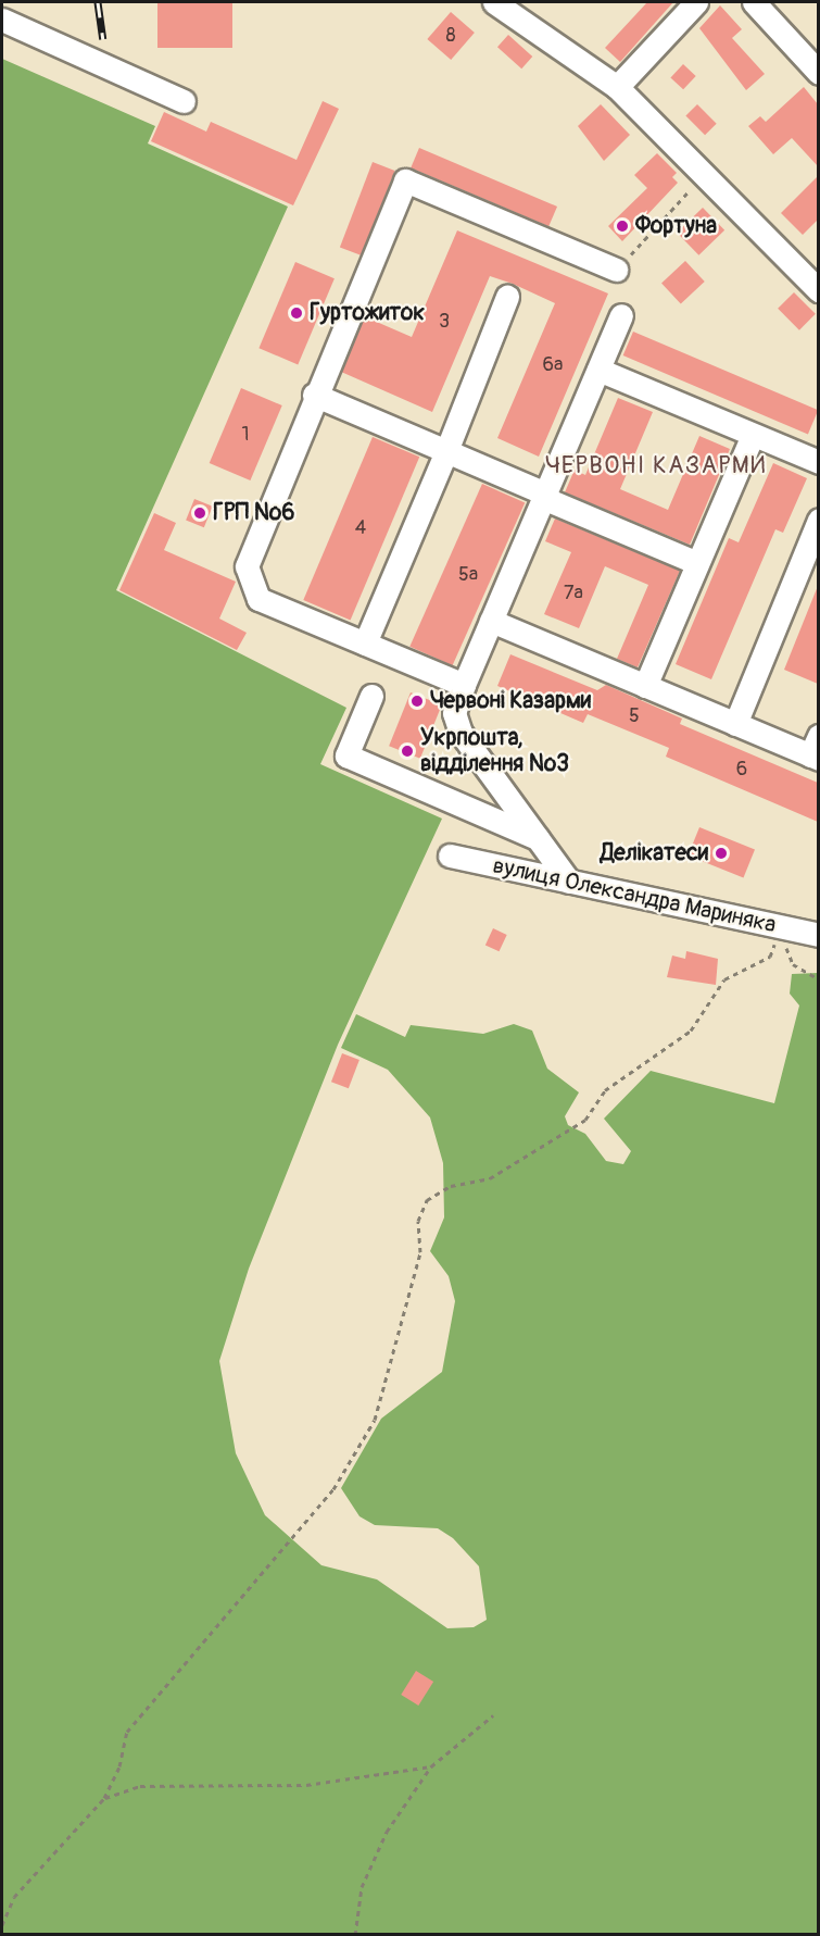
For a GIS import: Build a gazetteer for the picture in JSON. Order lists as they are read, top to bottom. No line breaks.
{"streets":{"street":["вулиця Олександра Мариняка"]},"districts":["ЧЕРВОНІ КАЗАРМИ"],"places":["Фортуна","Гуртожиток","ГРП №6","Червоні Казарми","Укрпошта, відділення №3","Делікатеси"],"house_numbers":["8","3","6а","1","4","5а","7а","5","6"]}
